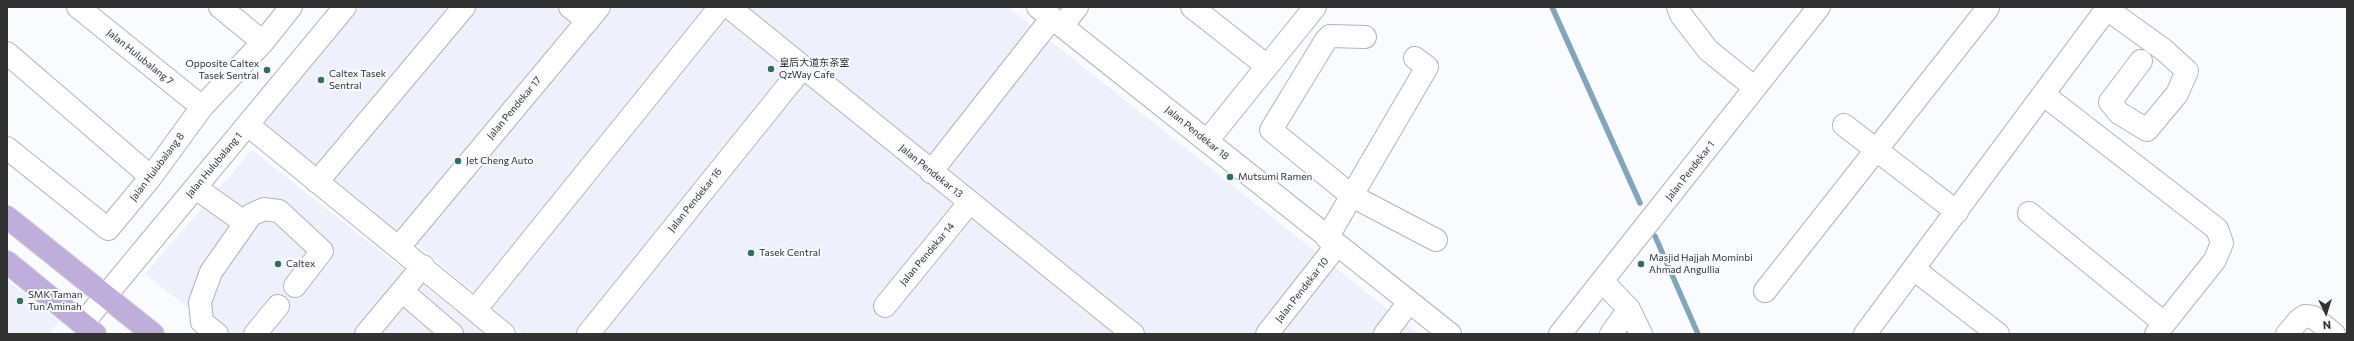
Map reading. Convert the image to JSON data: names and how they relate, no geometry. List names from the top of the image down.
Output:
{
  "streets": {
    "street": [
      "Jalan Hulubalang 7",
      "Jalan Pendekar 17",
      "Jalan Pendekar 18",
      "Jalan Hulubalang 1",
      "Jalan Hulubalang 8",
      "Jalan Pendekar 13",
      "Jalan Pendekar 1",
      "Jalan Pendekar 16",
      "Jalan Pendekar 14",
      "Jalan Pendekar 10"
    ]
  },
  "crossings": [
    ["Jalan Hulubalang 7", "Jalan Hulubalang 8"],
    ["Jalan Pendekar 18", "Jalan Pendekar 10"],
    ["Jalan Pendekar 13", "Jalan Pendekar 16"],
    ["Jalan Pendekar 13", "Jalan Pendekar 14"]
  ],
  "places": [
    "皇后大道东茶室 QzWay Cafe",
    "Opposite Caltex Tasek Sentral",
    "Caltex Tasek Sentral",
    "Jet Cheng Auto",
    "Mutsumi Ramen",
    "Tasek Central",
    "Caltex",
    "Masjid Hajjah Mominbi Ahmad Angullia",
    "SMK Taman Tun Aminah"
  ],
  "north": "bottom"
}
